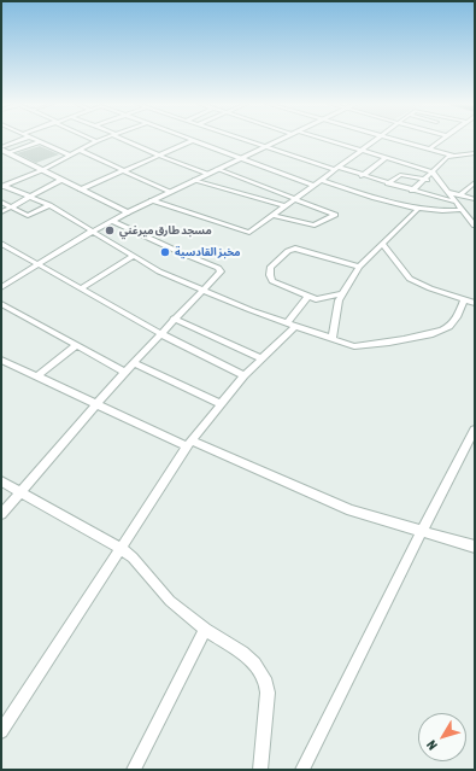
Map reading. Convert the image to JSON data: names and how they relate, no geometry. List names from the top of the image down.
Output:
{
  "places": ["مسجد طارق ميرغني", "مخبز القادسية"],
  "north": "bottom left"
}
